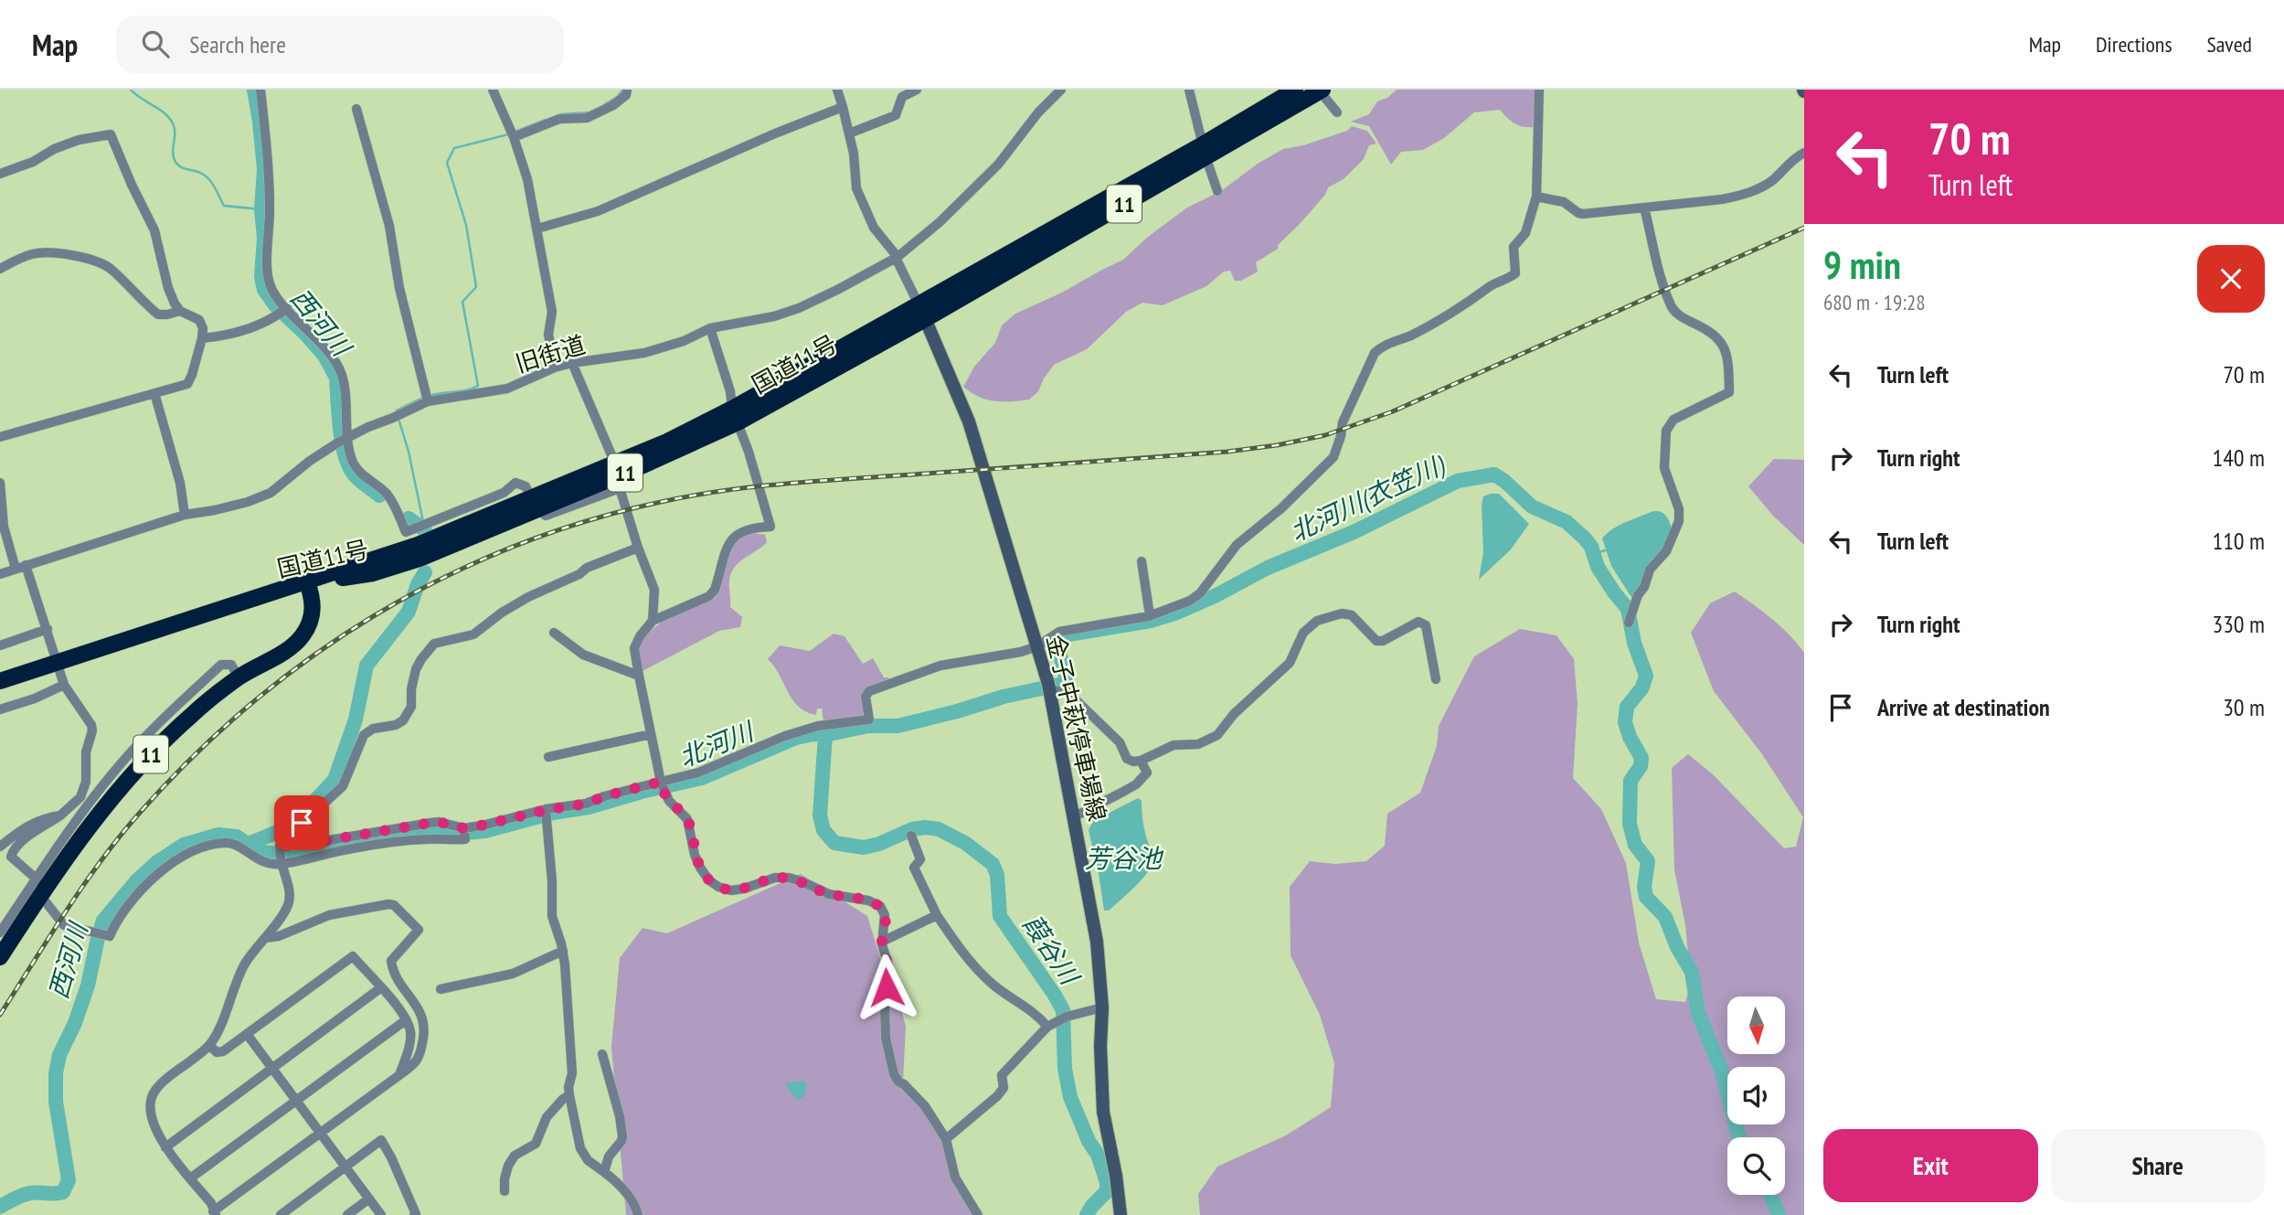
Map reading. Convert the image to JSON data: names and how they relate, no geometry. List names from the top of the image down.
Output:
{
  "streets": {
    "highway": ["11", "国道11号"],
    "main road": ["金子中萩停車場線"],
    "street": ["旧街道"]
  },
  "crossings": [
    ["11", "国道11号"],
    ["国道11号", "金子中萩停車場線"]
  ],
  "water": [
    "西河川",
    "北河川(衣笠川)",
    "北河川",
    "芳谷池",
    "葭谷川"
  ],
  "north": "bottom",
  "page": {
    "header": "Map",
    "search": "Search here",
    "nav": ["Map", "Directions", "Saved"],
    "turn": ["70 m", "Turn left"],
    "heading": ["9 min", "680 m · 19:28"],
    "list": [
      {
        "name": "Turn left",
        "value": "70 m"
      },
      {
        "name": "Turn right",
        "value": "140 m"
      },
      {
        "name": "Turn left",
        "value": "110 m"
      },
      {
        "name": "Turn right",
        "value": "330 m"
      },
      {
        "name": "Arrive at destination",
        "value": "30 m"
      }
    ],
    "buttons": ["Exit", "Share"]
  }
}
